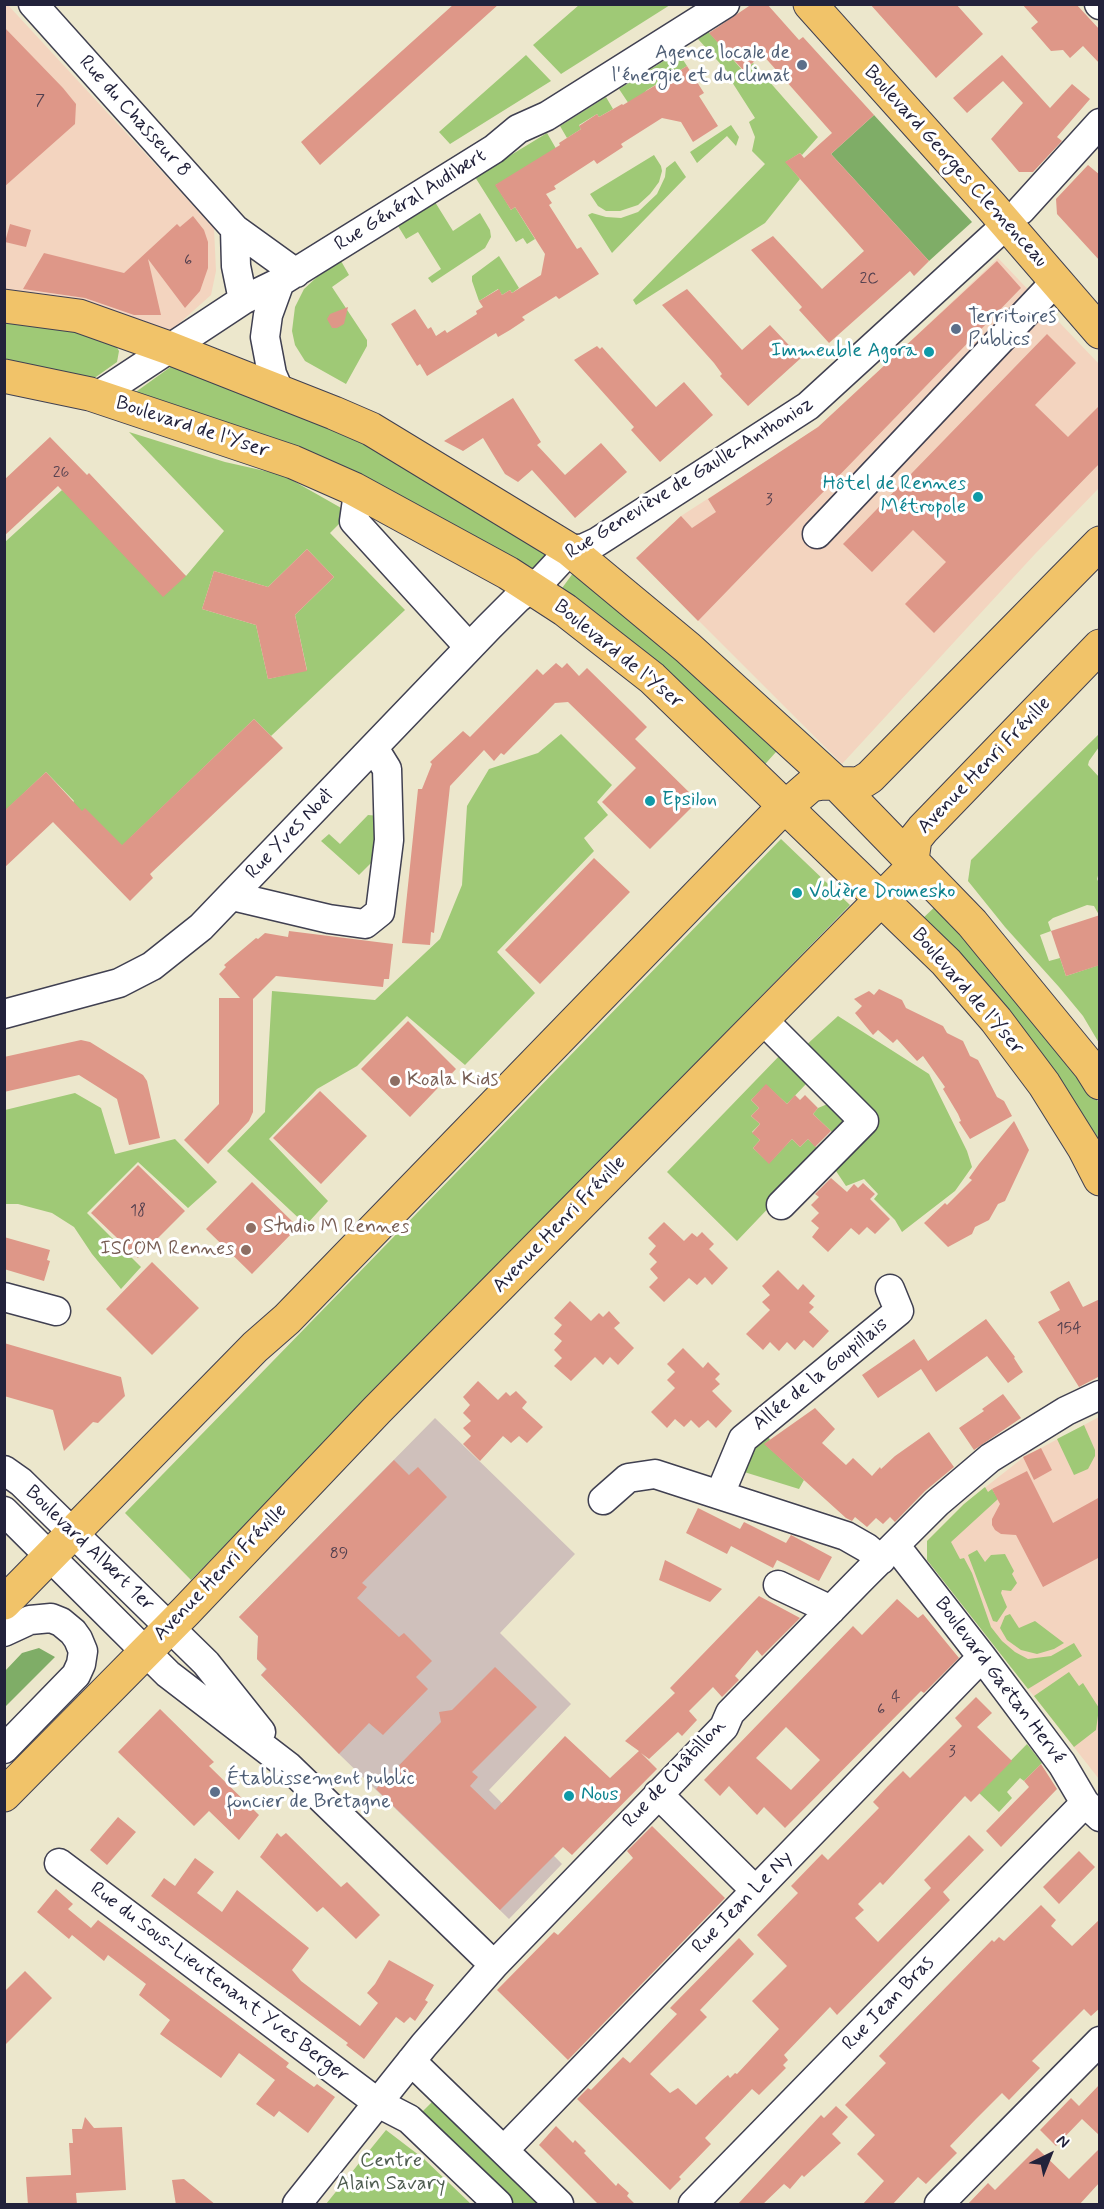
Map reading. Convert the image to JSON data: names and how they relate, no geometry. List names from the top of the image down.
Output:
{
  "streets": {
    "main road": ["Boulevard Georges Clemenceau", "Boulevard de l'Yser", "Avenue Henri Fréville"],
    "street": [
      "Rue du Chasseur 8",
      "Rue Général Audibert",
      "Rue Geneviève de Gaulle-Anthonioz",
      "Rue Yves Noël",
      "Allée de la Goupillais",
      "Boulevard Albert 1er",
      "Boulevard Gaëtan Hervé",
      "Rue de Châtillon",
      "Rue Jean Le Ny",
      "Rue du Sous-Lieutenant Yves Berger",
      "Rue Jean Bras"
    ]
  },
  "crossings": [
    ["Rue du Chasseur 8", "Rue Général Audibert"],
    ["Boulevard Georges Clemenceau", "Rue Geneviève de Gaulle-Anthonioz"],
    ["Rue Général Audibert", "Boulevard de l'Yser"],
    ["Boulevard de l'Yser", "Rue Geneviève de Gaulle-Anthonioz"],
    ["Boulevard de l'Yser", "Avenue Henri Fréville"],
    ["Boulevard de l'Yser", "Rue Yves Noël"],
    ["Rue Geneviève de Gaulle-Anthonioz", "Rue Yves Noël"],
    ["Avenue Henri Fréville", "Boulevard Albert 1er"],
    ["Boulevard Albert 1er", "Rue de Châtillon"],
    ["Boulevard Gaëtan Hervé", "Rue de Châtillon"],
    ["Boulevard Gaëtan Hervé", "Rue Jean Le Ny"],
    ["Boulevard Gaëtan Hervé", "Rue Jean Bras"],
    ["Rue de Châtillon", "Rue du Sous-Lieutenant Yves Berger"]
  ],
  "parks": ["Centre Alain Savary"],
  "places": [
    "Agence locale de l'énergie et du climat",
    "Territoires Publics",
    "Immeuble Agora",
    "Hôtel de Rennes Métropole",
    "Epsilon",
    "Volière Dromesko",
    "Koala Kids",
    "Studio M Rennes",
    "ISCOM Rennes",
    "Établissement public foncier de Bretagne",
    "Nous"
  ],
  "house_numbers": [
    "7",
    "6",
    "2C",
    "26",
    "3",
    "18",
    "154",
    "89",
    "4",
    "6",
    "3"
  ],
  "north": "top right"
}
